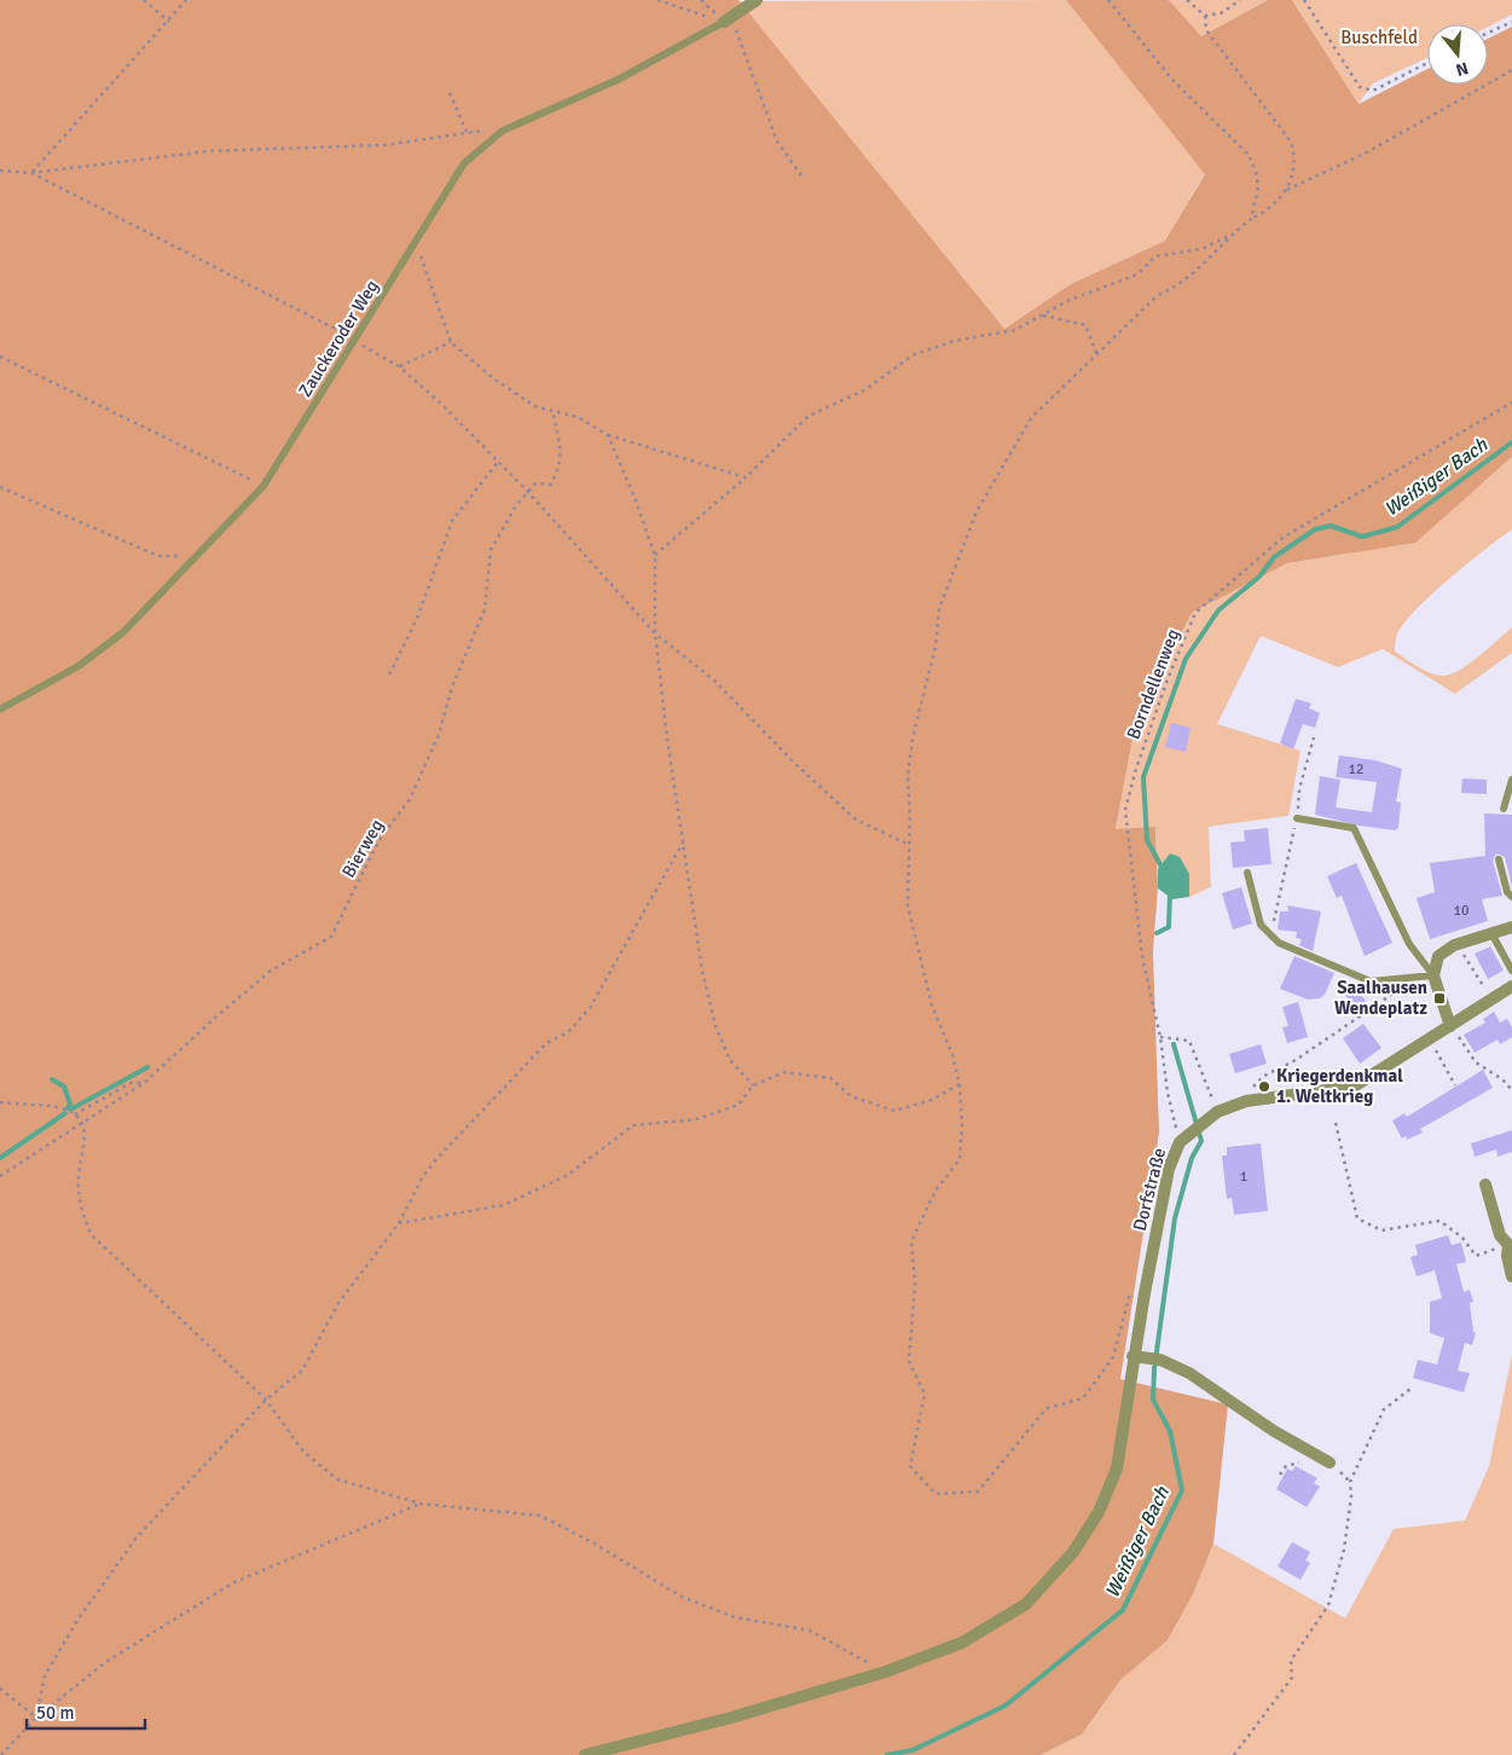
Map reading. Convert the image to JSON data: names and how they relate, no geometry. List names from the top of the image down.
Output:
{
  "streets": {
    "street": ["Dorfstraße"],
    "lane": ["Zauckeroder Weg"],
    "path": ["Borndellenweg", "Bierweg"]
  },
  "crossings": [
    ["Borndellenweg", "Dorfstraße"]
  ],
  "water": ["Weißiger Bach"],
  "parks": ["Buschfeld"],
  "places": {
    "transit": ["Saalhausen Wendeplatz"],
    "other": ["Kriegerdenkmal 1. Weltkrieg"]
  },
  "house_numbers": ["12", "10", "1"],
  "scale_bar": "50 m",
  "north": "bottom"
}
